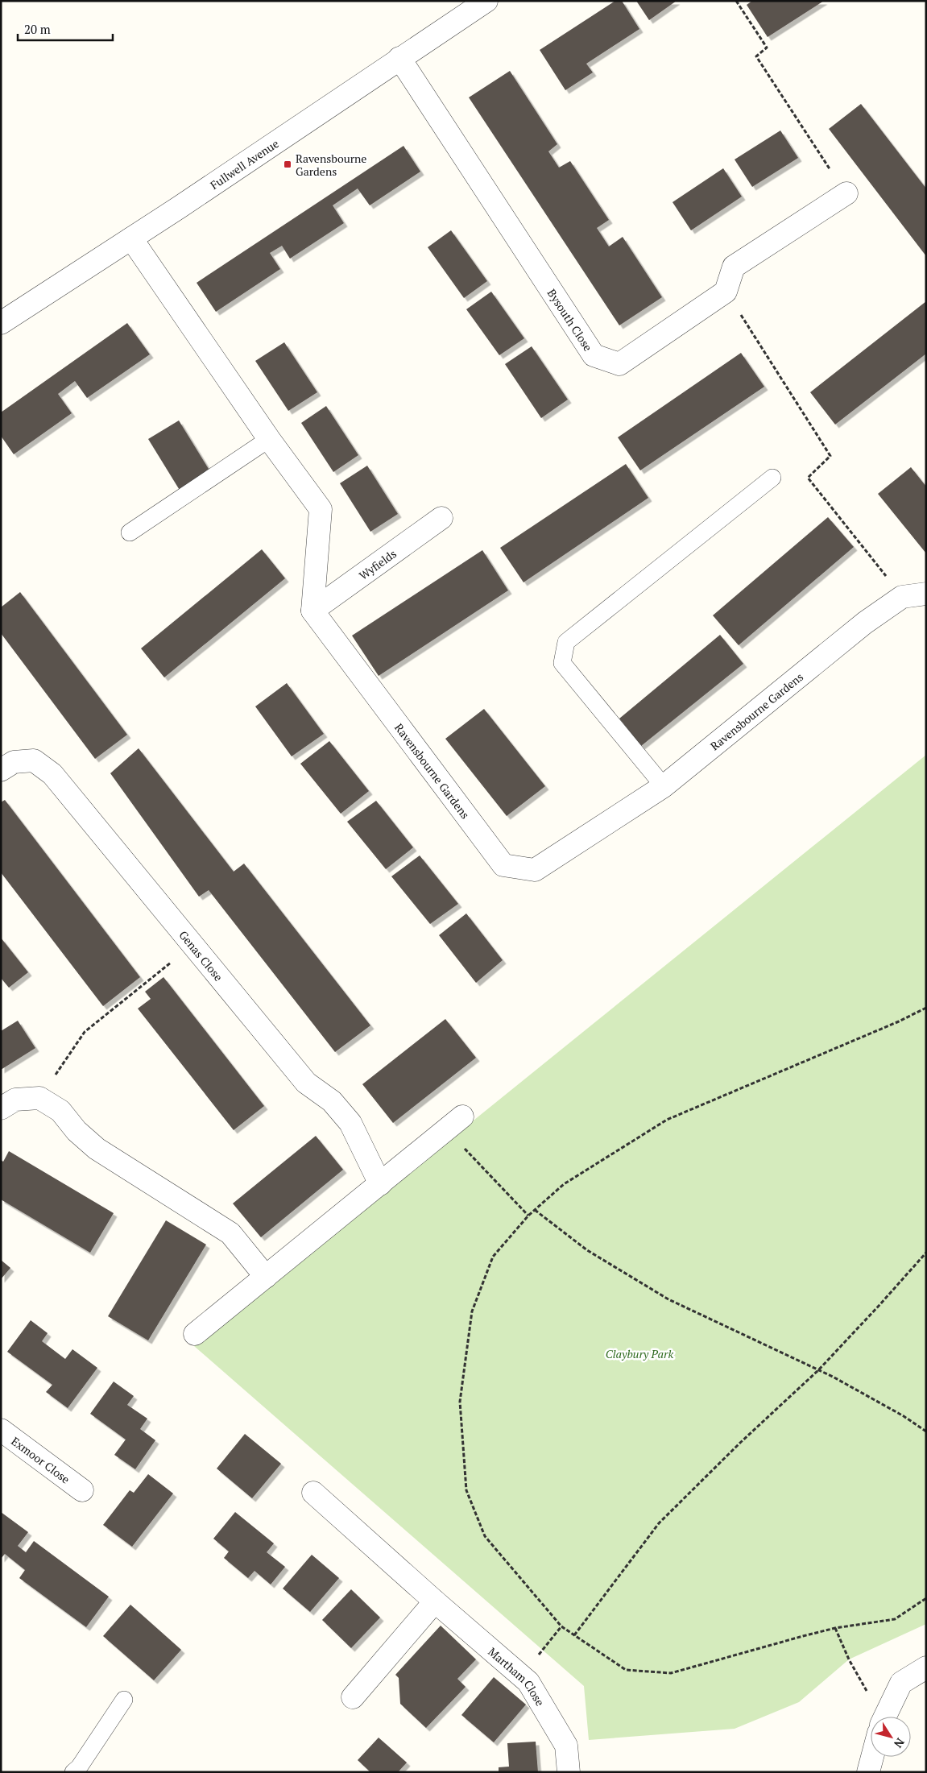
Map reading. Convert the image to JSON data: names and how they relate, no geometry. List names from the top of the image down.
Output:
{
  "streets": {
    "street": [
      "Fullwell Avenue",
      "Bysouth Close",
      "Wyfields",
      "Ravensbourne Gardens",
      "Genas Close",
      "Exmoor Close",
      "Martham Close"
    ]
  },
  "crossings": [
    ["Fullwell Avenue", "Bysouth Close"],
    ["Wyfields", "Ravensbourne Gardens"]
  ],
  "parks": ["Claybury Park"],
  "places": {
    "transit": ["Ravensbourne Gardens"]
  },
  "scale_bar": "20 m",
  "north": "bottom right"
}
